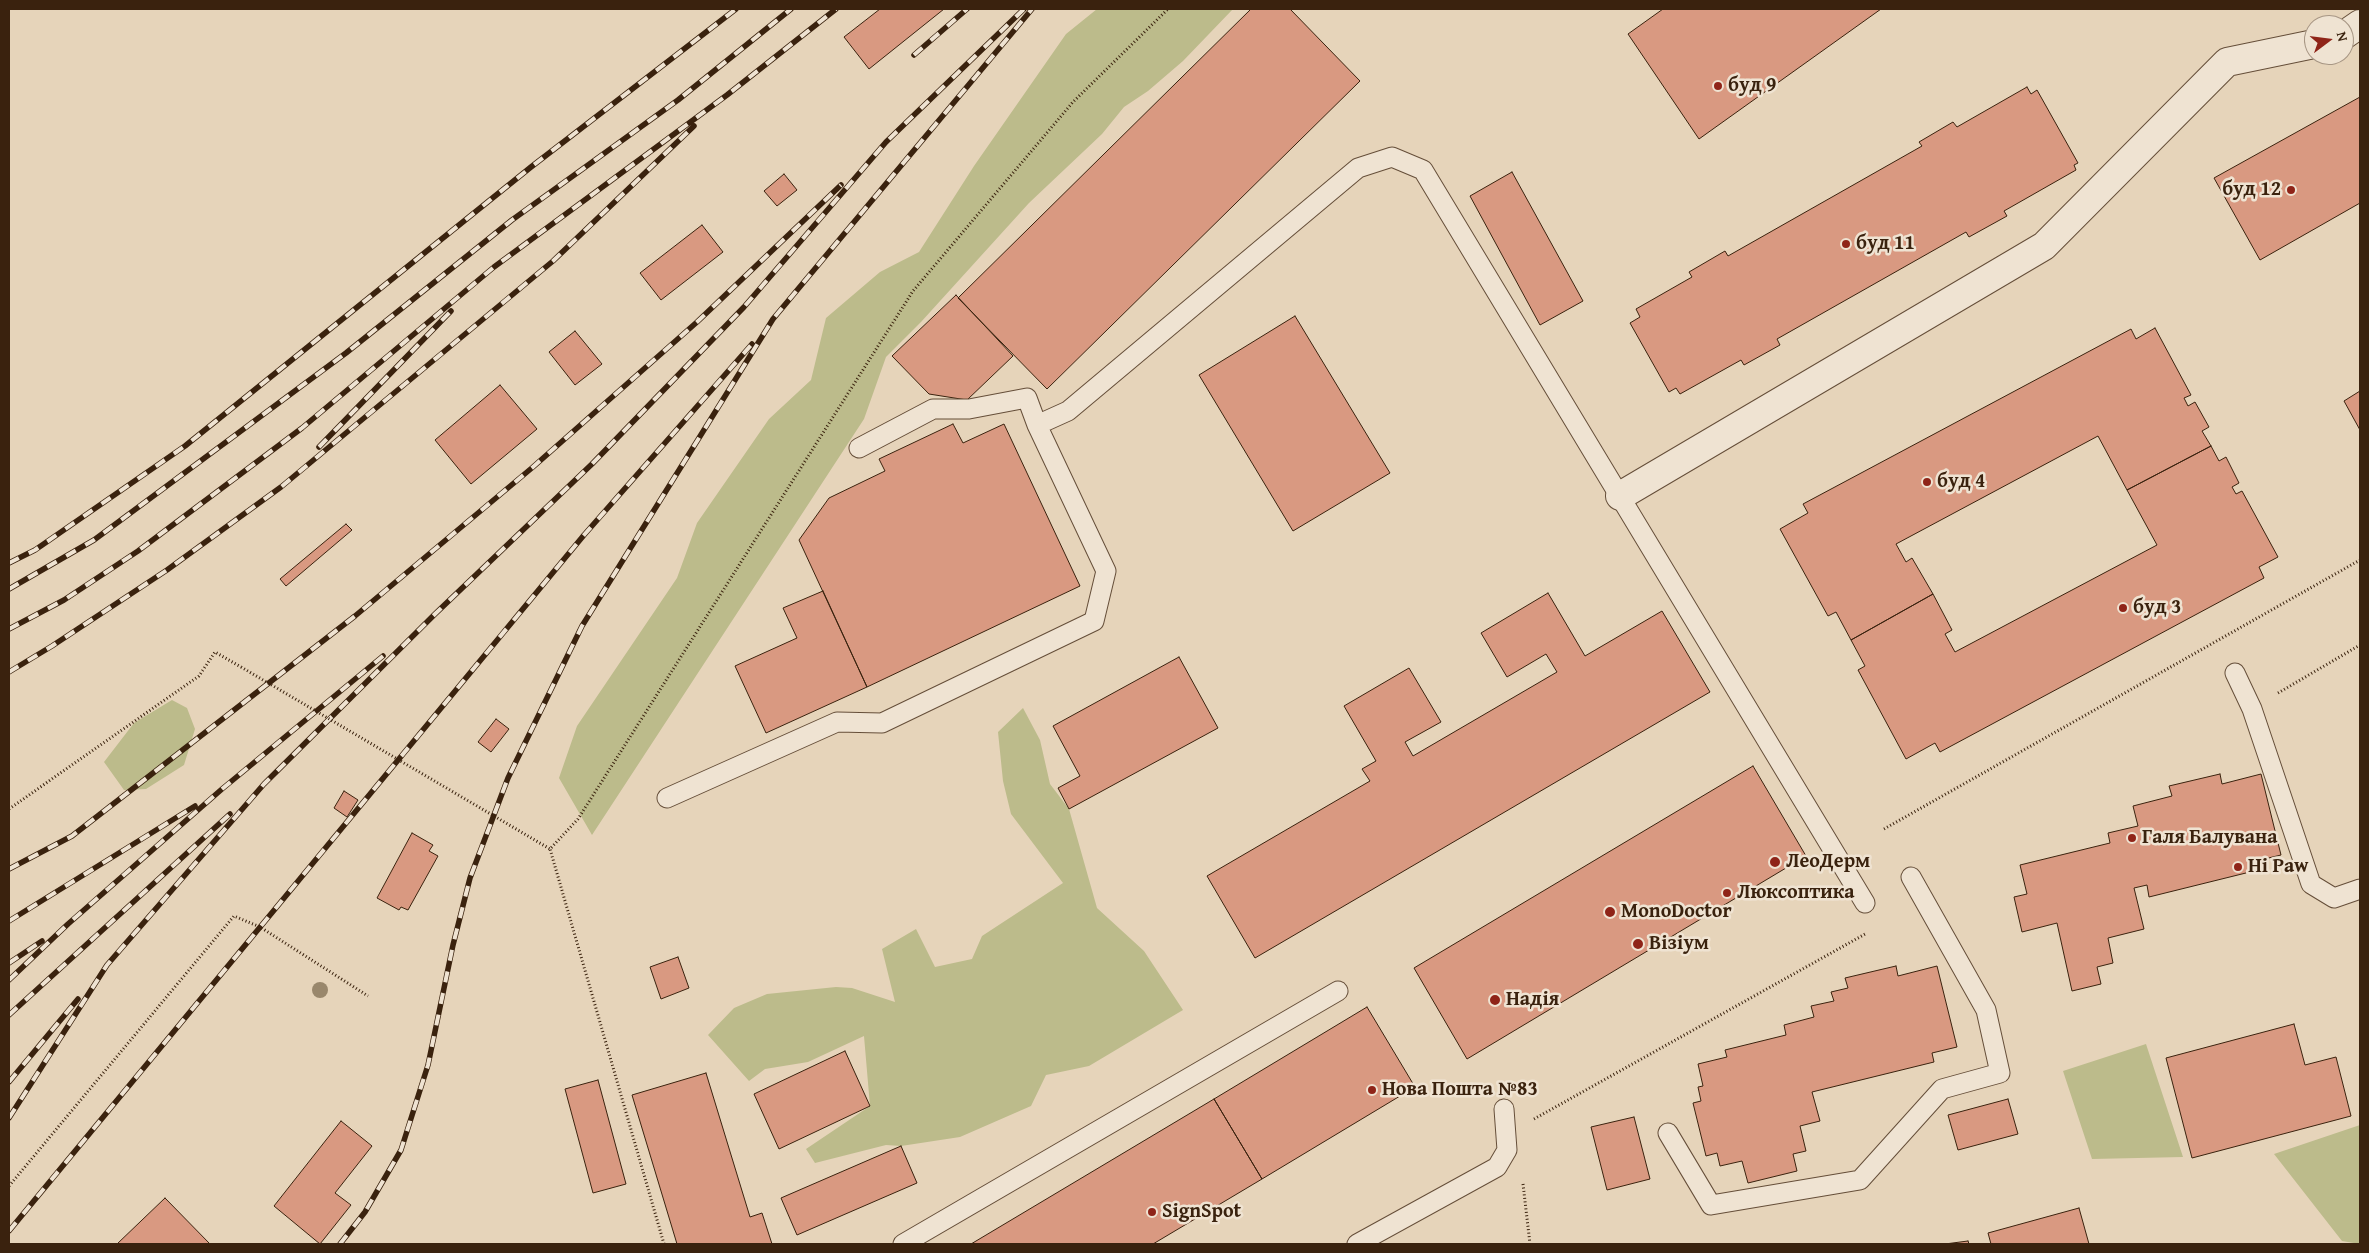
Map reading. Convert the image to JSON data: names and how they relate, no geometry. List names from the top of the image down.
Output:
{
  "places": [
    "буд 9",
    "буд 12",
    "буд 11",
    "буд 4",
    "буд 3",
    "Галя Балувана",
    "ЛеоДерм",
    "Hi Paw",
    "Люксоптика",
    "MonoDoctor",
    "Візіум",
    "Надія",
    "Нова Пошта №83",
    "SignSpot"
  ],
  "north": "right"
}
